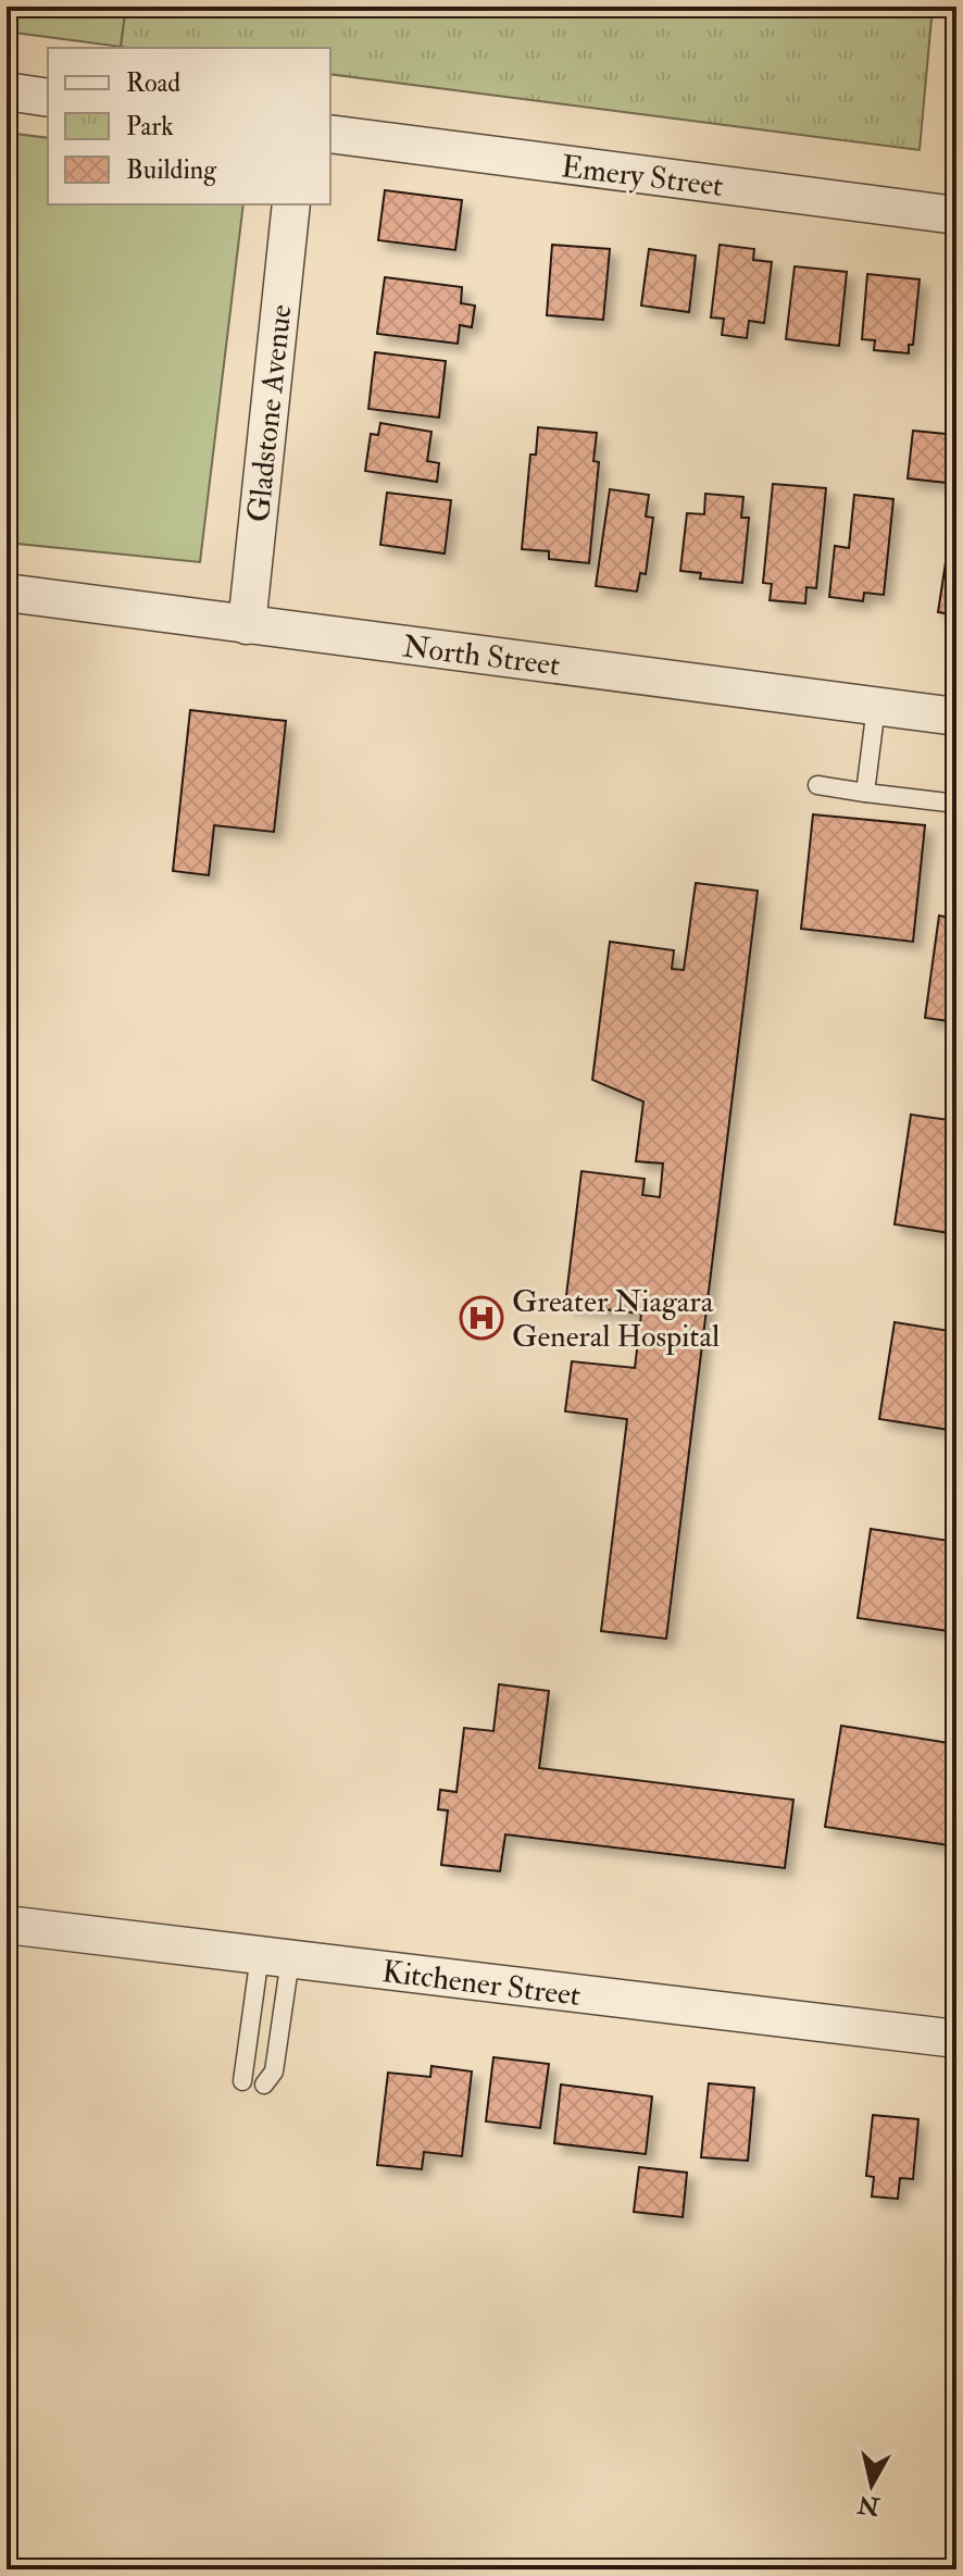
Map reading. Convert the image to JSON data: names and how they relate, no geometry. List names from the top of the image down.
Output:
{
  "streets": {
    "street": [
      "Emery Street",
      "Gladstone Avenue",
      "North Street",
      "Kitchener Street"
    ]
  },
  "crossings": [
    ["Gladstone Avenue", "North Street"]
  ],
  "places": {
    "hospital": ["Greater Niagara General Hospital"]
  },
  "legend": ["Road", "Park", "Building"],
  "north": "bottom"
}
